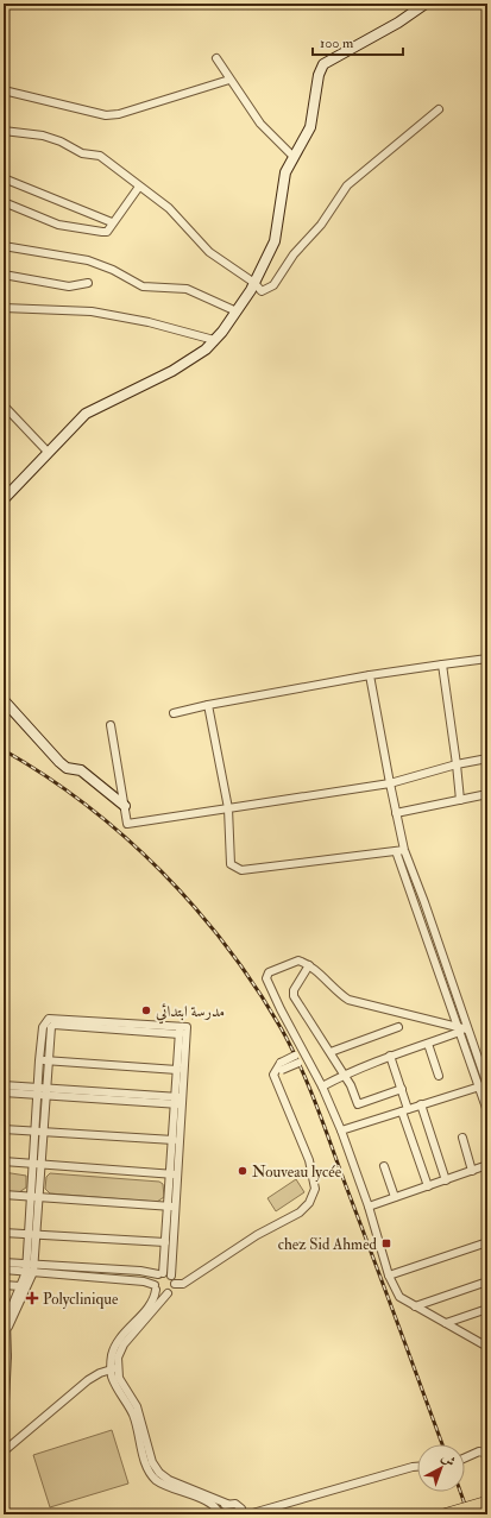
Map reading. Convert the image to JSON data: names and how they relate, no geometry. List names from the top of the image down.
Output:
{
  "places": {
    "other": ["مدرسة ابتدائي", "Nouveau lycée"],
    "transit": ["chez Sid Ahmed"],
    "health": ["Polyclinique"]
  },
  "scale_bar": "100 m",
  "north": "top right"
}
